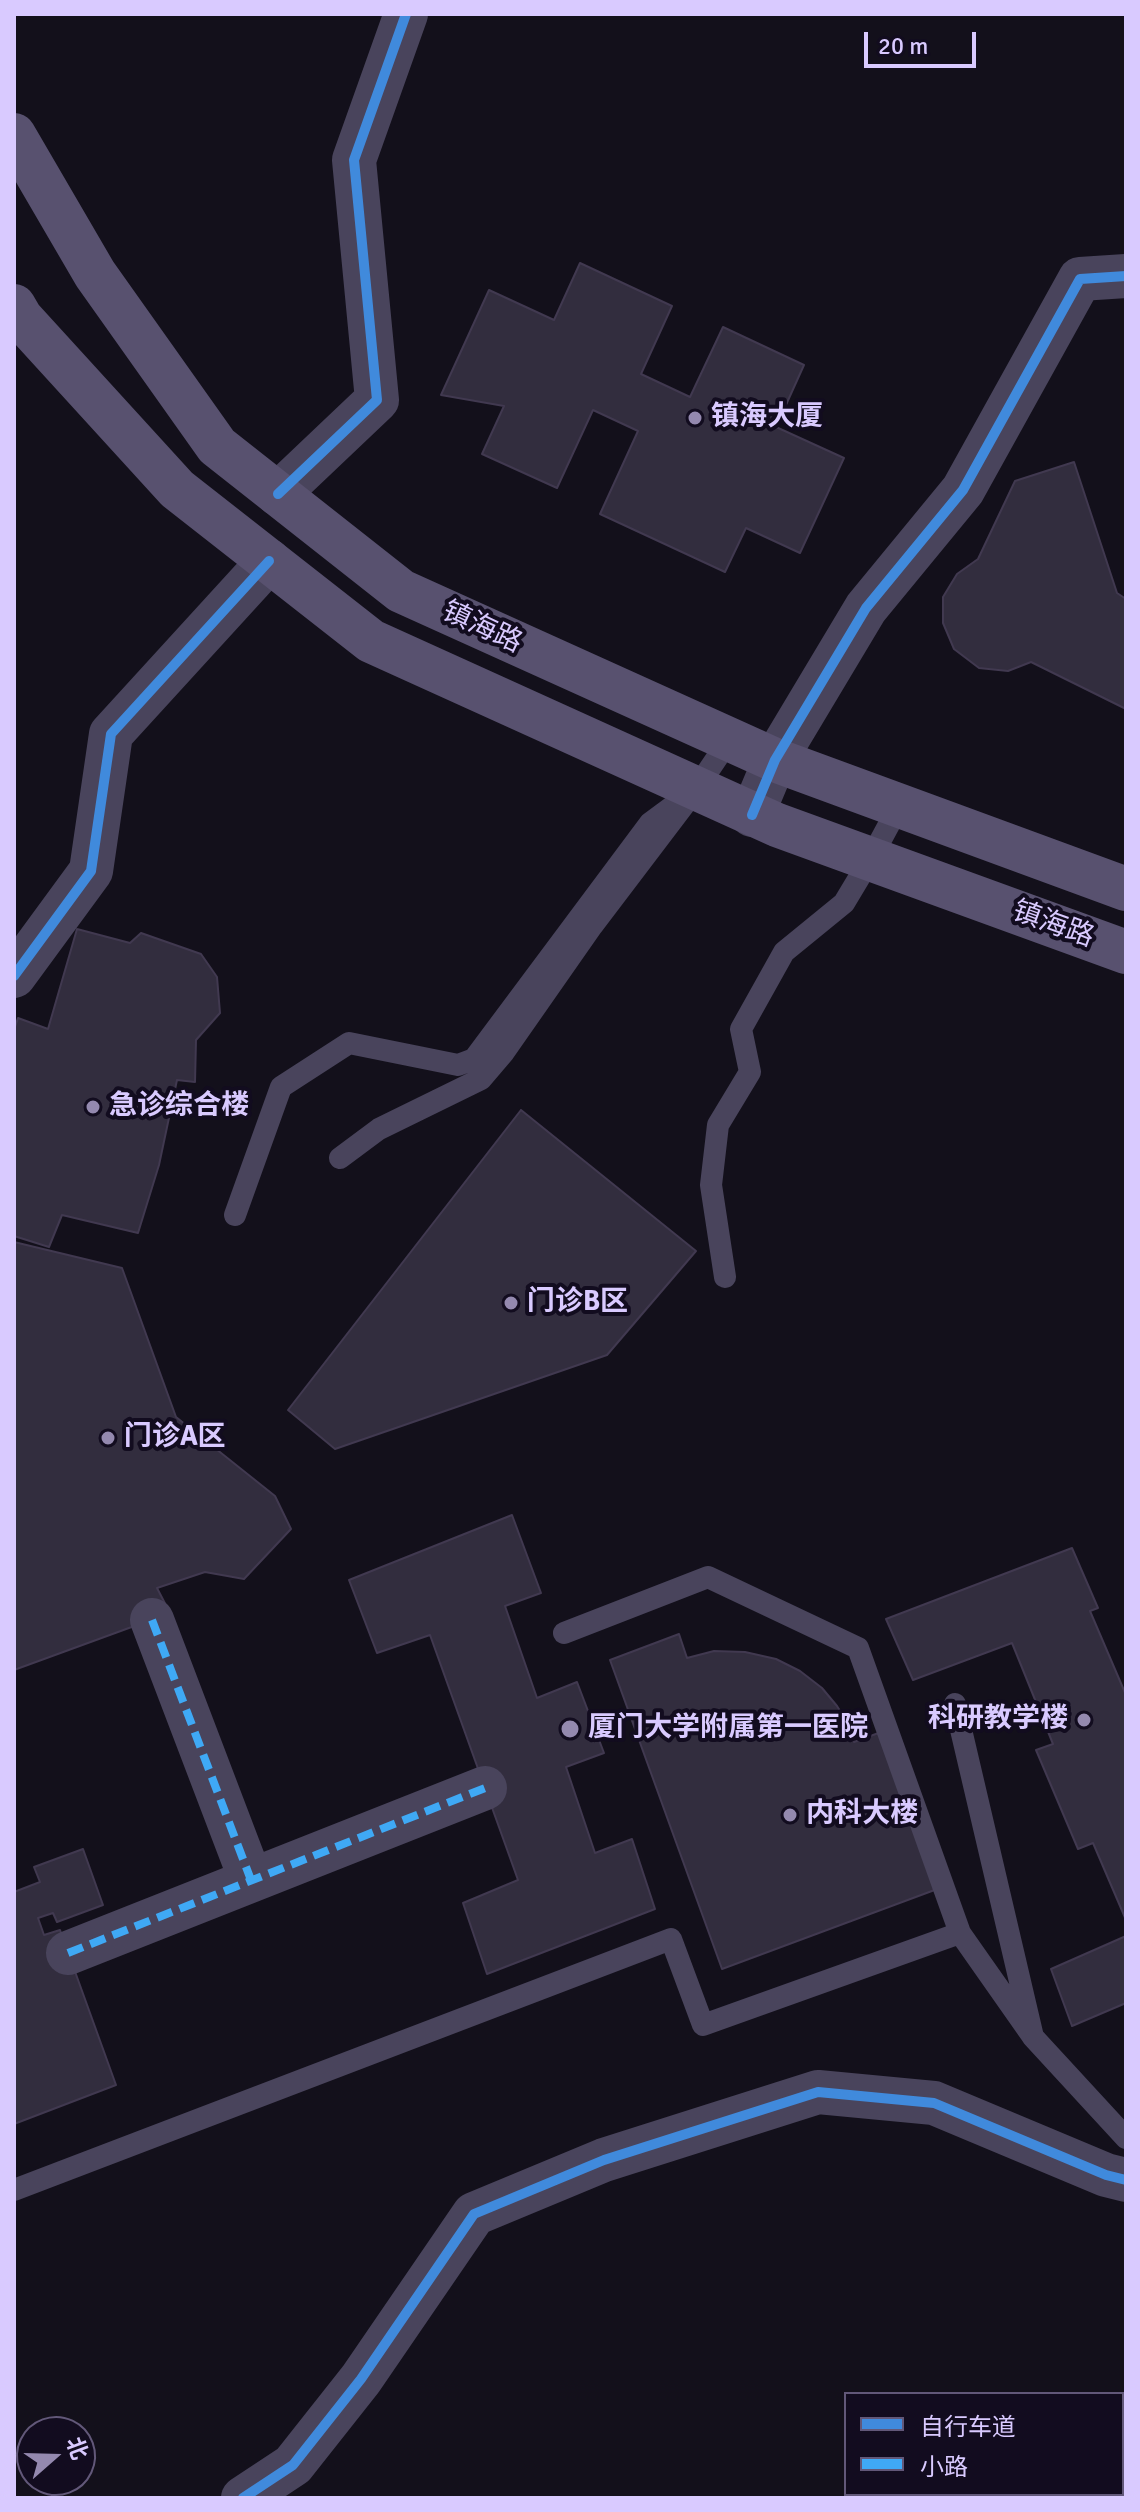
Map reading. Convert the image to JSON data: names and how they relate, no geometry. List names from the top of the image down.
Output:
{
  "streets": {
    "main road": ["镇海路"]
  },
  "places": [
    "镇海大厦",
    "急诊综合楼",
    "门诊B区",
    "门诊A区",
    "科研教学楼",
    "厦门大学附属第一医院",
    "内科大楼"
  ],
  "legend": ["自行车道", "小路"],
  "scale_bar": "20 m",
  "north": "right"
}
